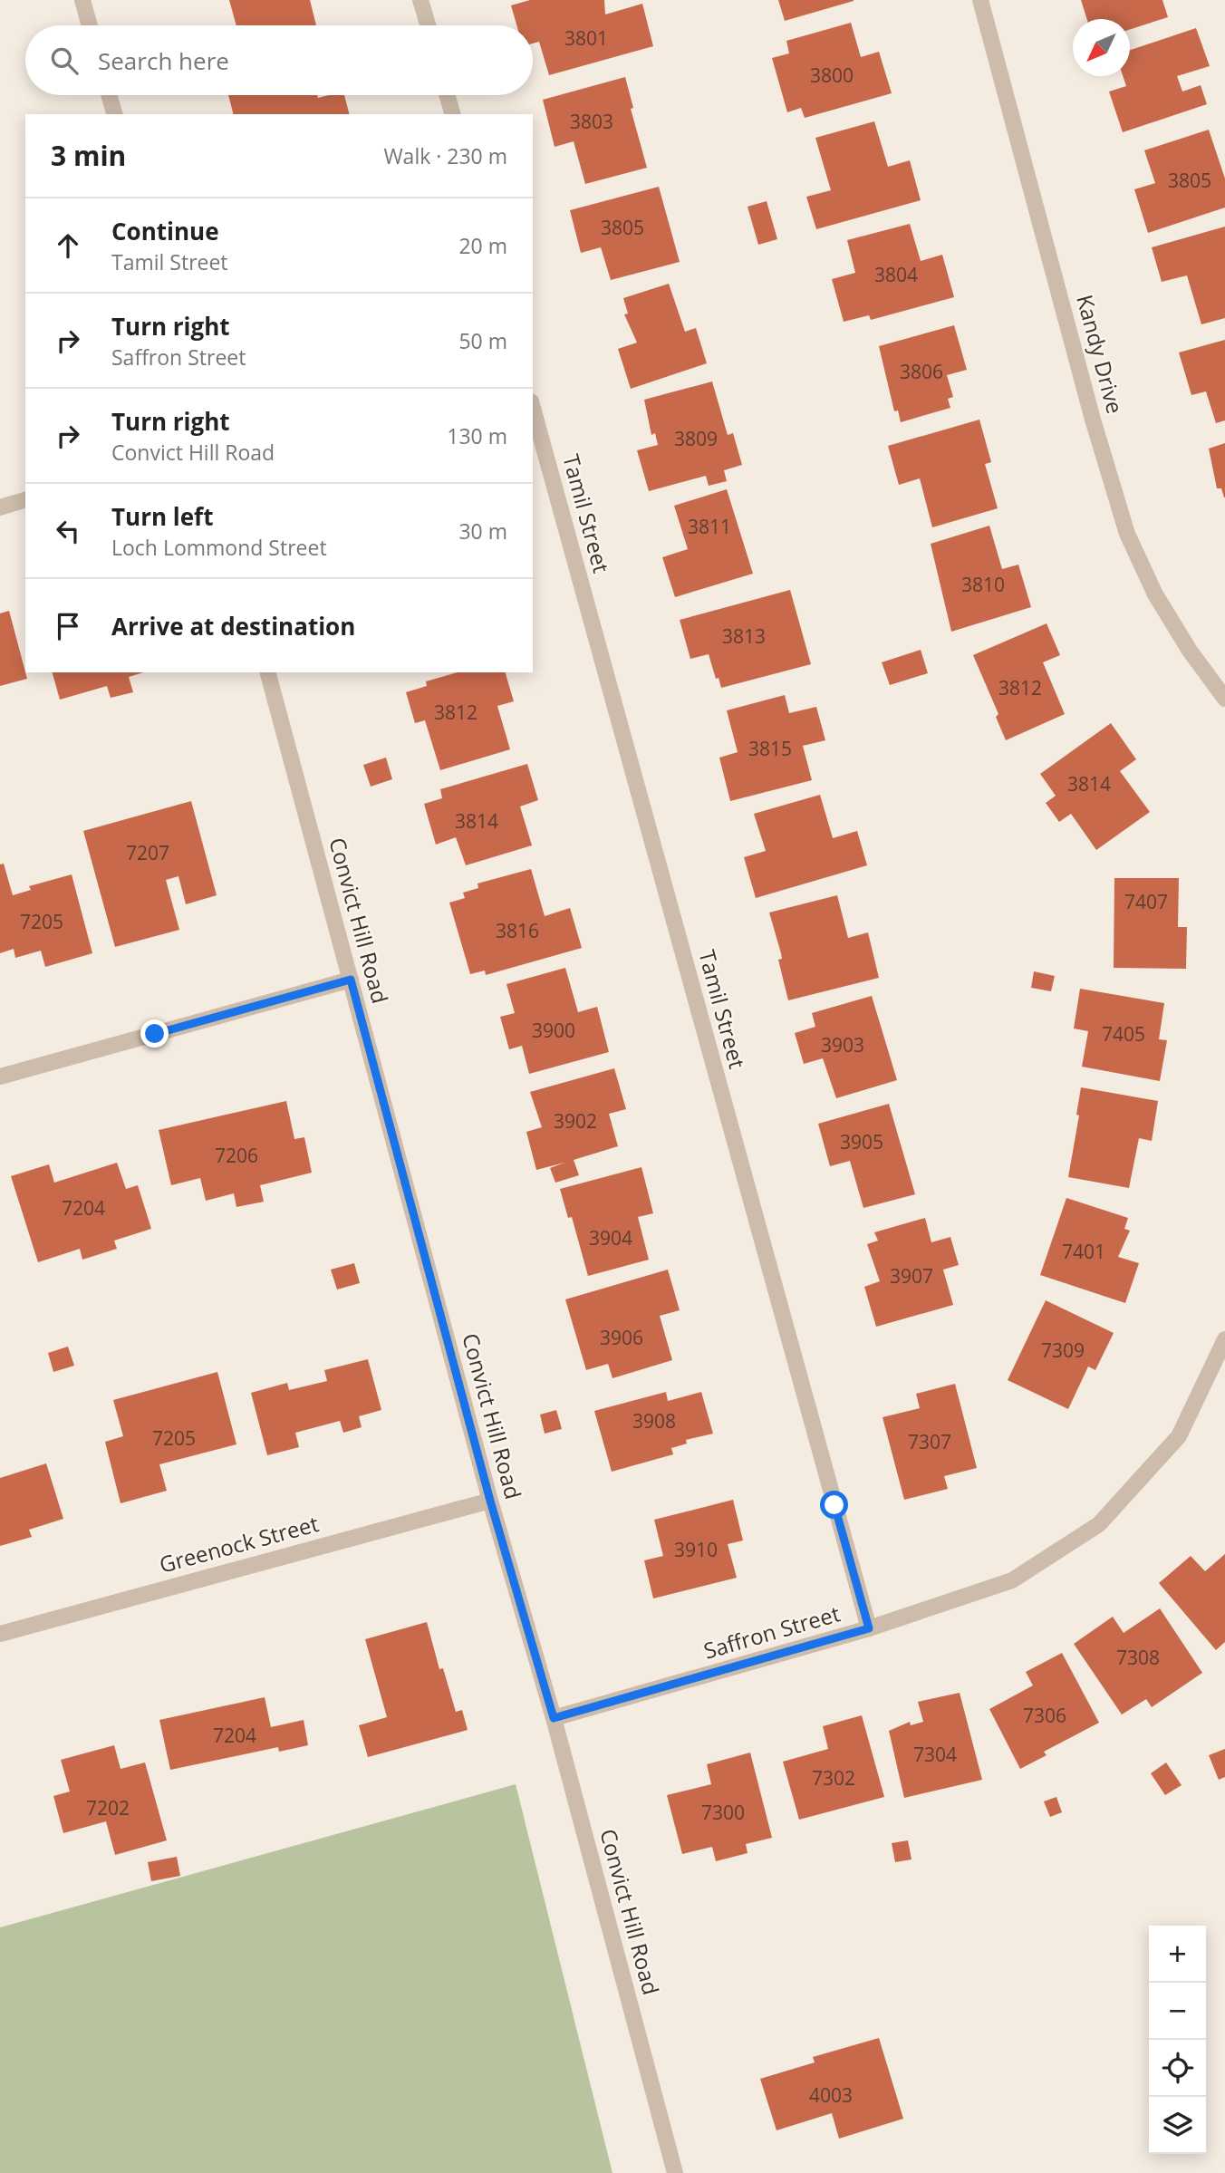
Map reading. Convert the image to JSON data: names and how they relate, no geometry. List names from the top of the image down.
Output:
{
  "streets": {
    "street": [
      "Kandy Drive",
      "Tamil Street",
      "Convict Hill Road",
      "Greenock Street",
      "Saffron Street"
    ]
  },
  "crossings": [
    ["Tamil Street", "Saffron Street"],
    ["Convict Hill Road", "Greenock Street"],
    ["Convict Hill Road", "Saffron Street"]
  ],
  "house_numbers": [
    "3801",
    "3800",
    "3803",
    "3805",
    "3805",
    "3804",
    "3806",
    "3809",
    "3811",
    "3810",
    "3813",
    "3812",
    "3812",
    "3815",
    "3814",
    "3814",
    "7207",
    "7407",
    "7205",
    "3816",
    "3900",
    "7405",
    "3903",
    "3902",
    "3905",
    "7206",
    "7204",
    "3904",
    "7401",
    "3907",
    "3906",
    "7309",
    "3908",
    "7205",
    "7307",
    "3910",
    "7308",
    "7306",
    "7204",
    "7304",
    "7302",
    "7202",
    "7300",
    "4003"
  ],
  "north": "bottom left",
  "page": {
    "search": "Search here",
    "heading": ["3 min", "Walk · 230 m"],
    "list": [
      ["Continue", "Tamil Street", "20 m"],
      ["Turn right", "Saffron Street", "50 m"],
      ["Turn right", "Convict Hill Road", "130 m"],
      ["Turn left", "Loch Lommond Street", "30 m"],
      "Arrive at destination"
    ],
    "map_buttons": ["+", "−"]
  }
}
